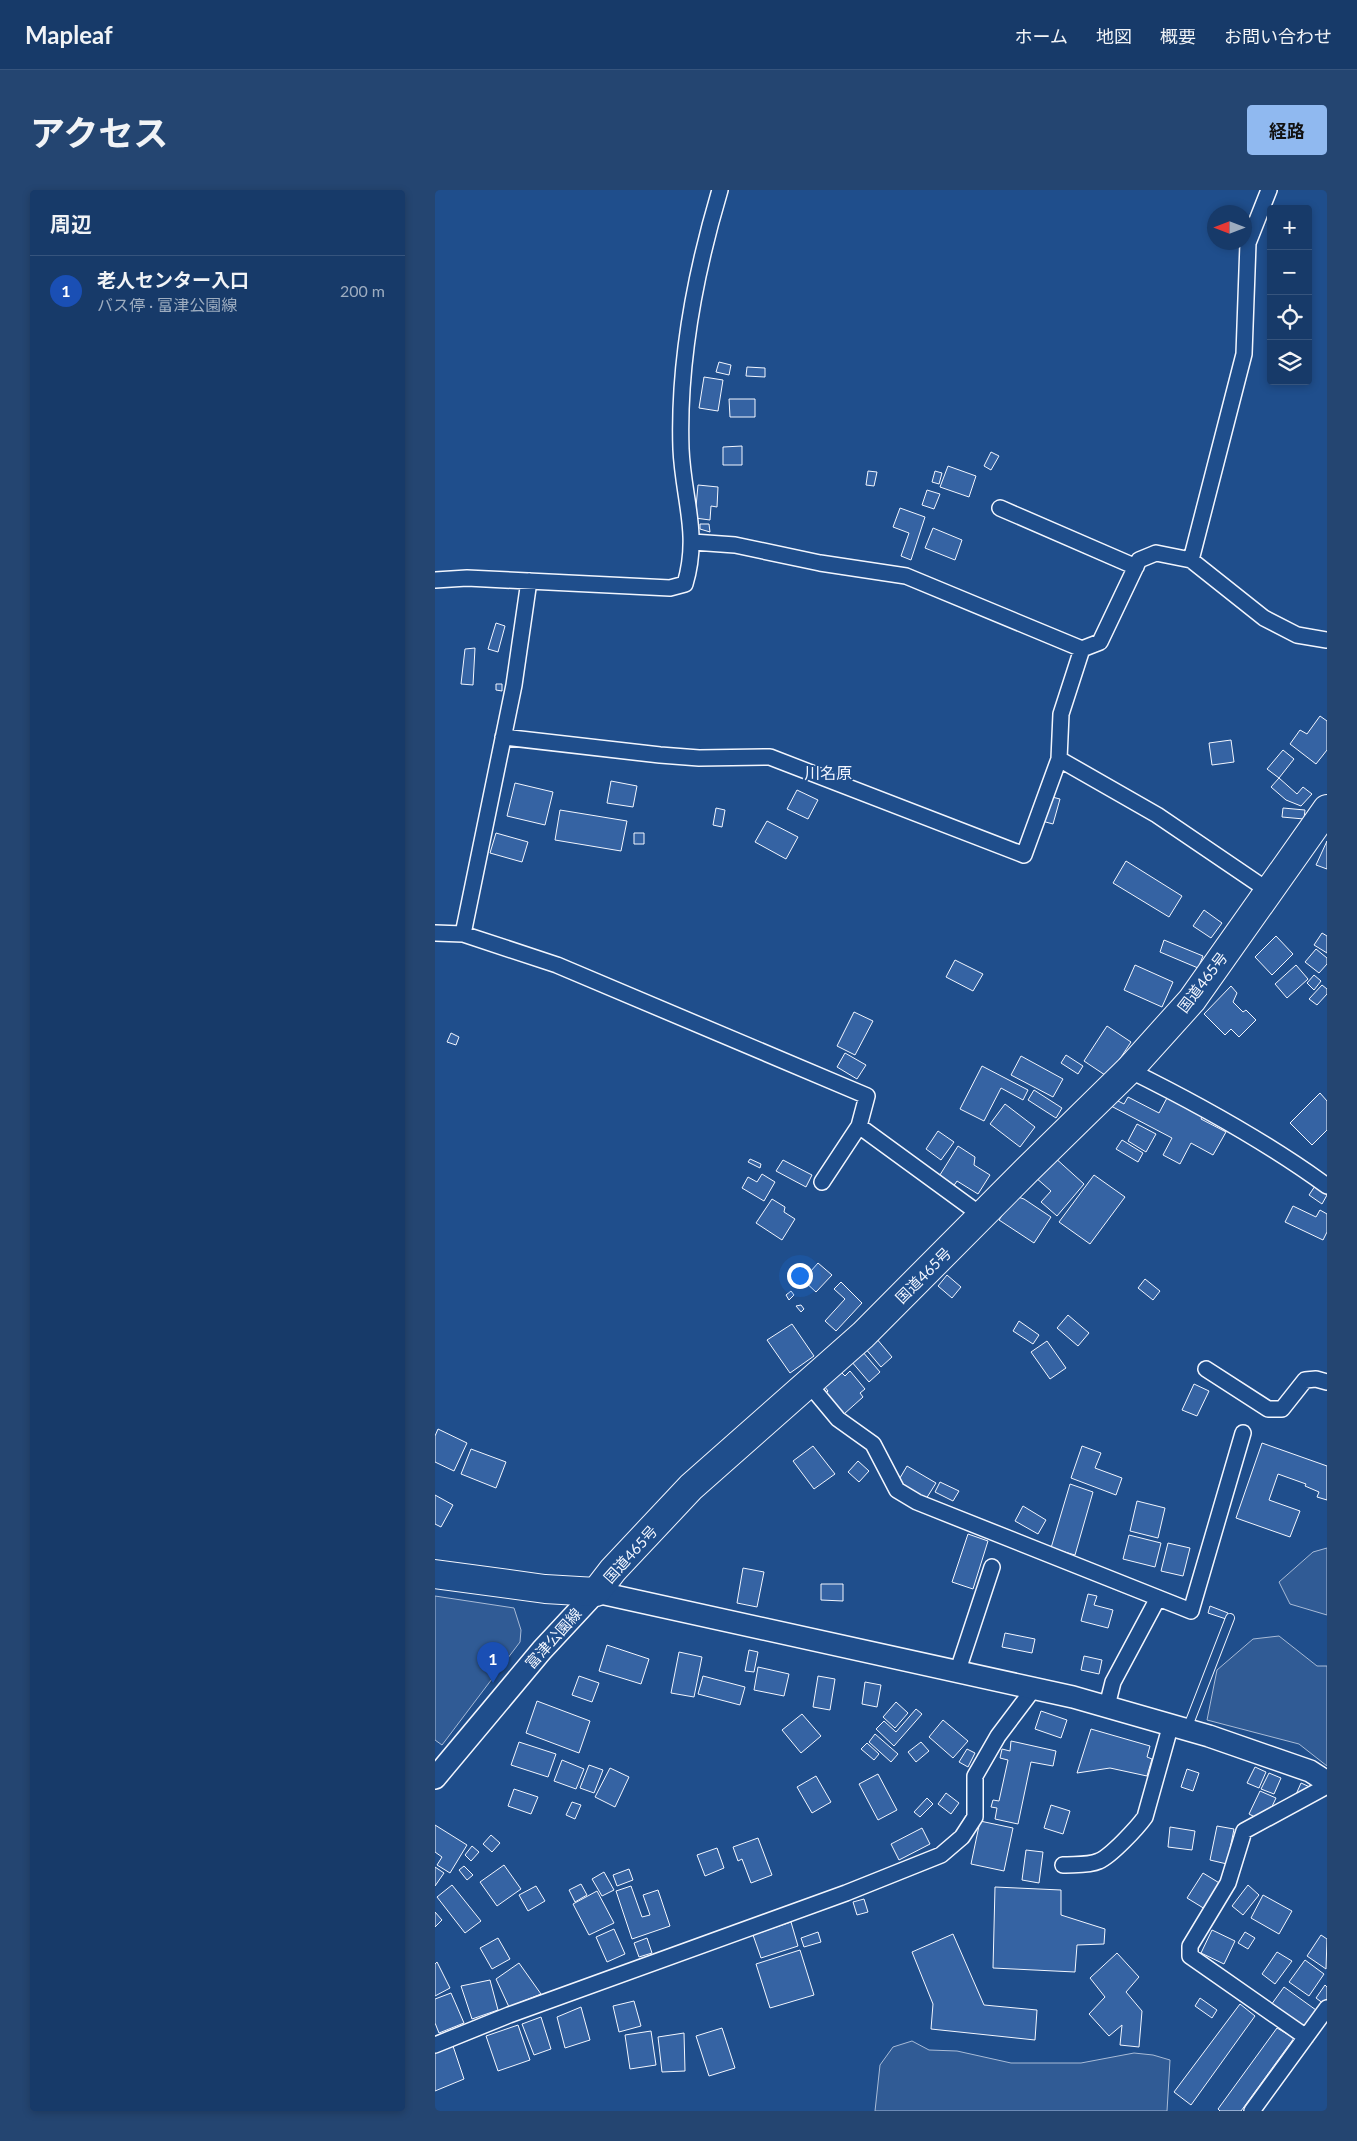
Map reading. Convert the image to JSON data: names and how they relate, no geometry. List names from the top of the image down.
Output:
{
  "streets": {
    "highway": ["国道465号"],
    "street": ["富津公園線"]
  },
  "crossings": [
    ["国道465号", "富津公園線"]
  ],
  "districts": ["川名原"],
  "north": "left",
  "page": {
    "header": "Mapleaf",
    "nav": [
      "ホーム",
      "地図",
      "概要",
      "お問い合わせ"
    ],
    "title": "アクセス",
    "buttons": "経路",
    "heading": "周辺",
    "map_buttons": ["+", "−"],
    "list": [
      {
        "mark": "1",
        "name": "老人センター入口",
        "note": "バス停 · 富津公園線",
        "value": "200 m"
      }
    ],
    "pins": "1"
  }
}
